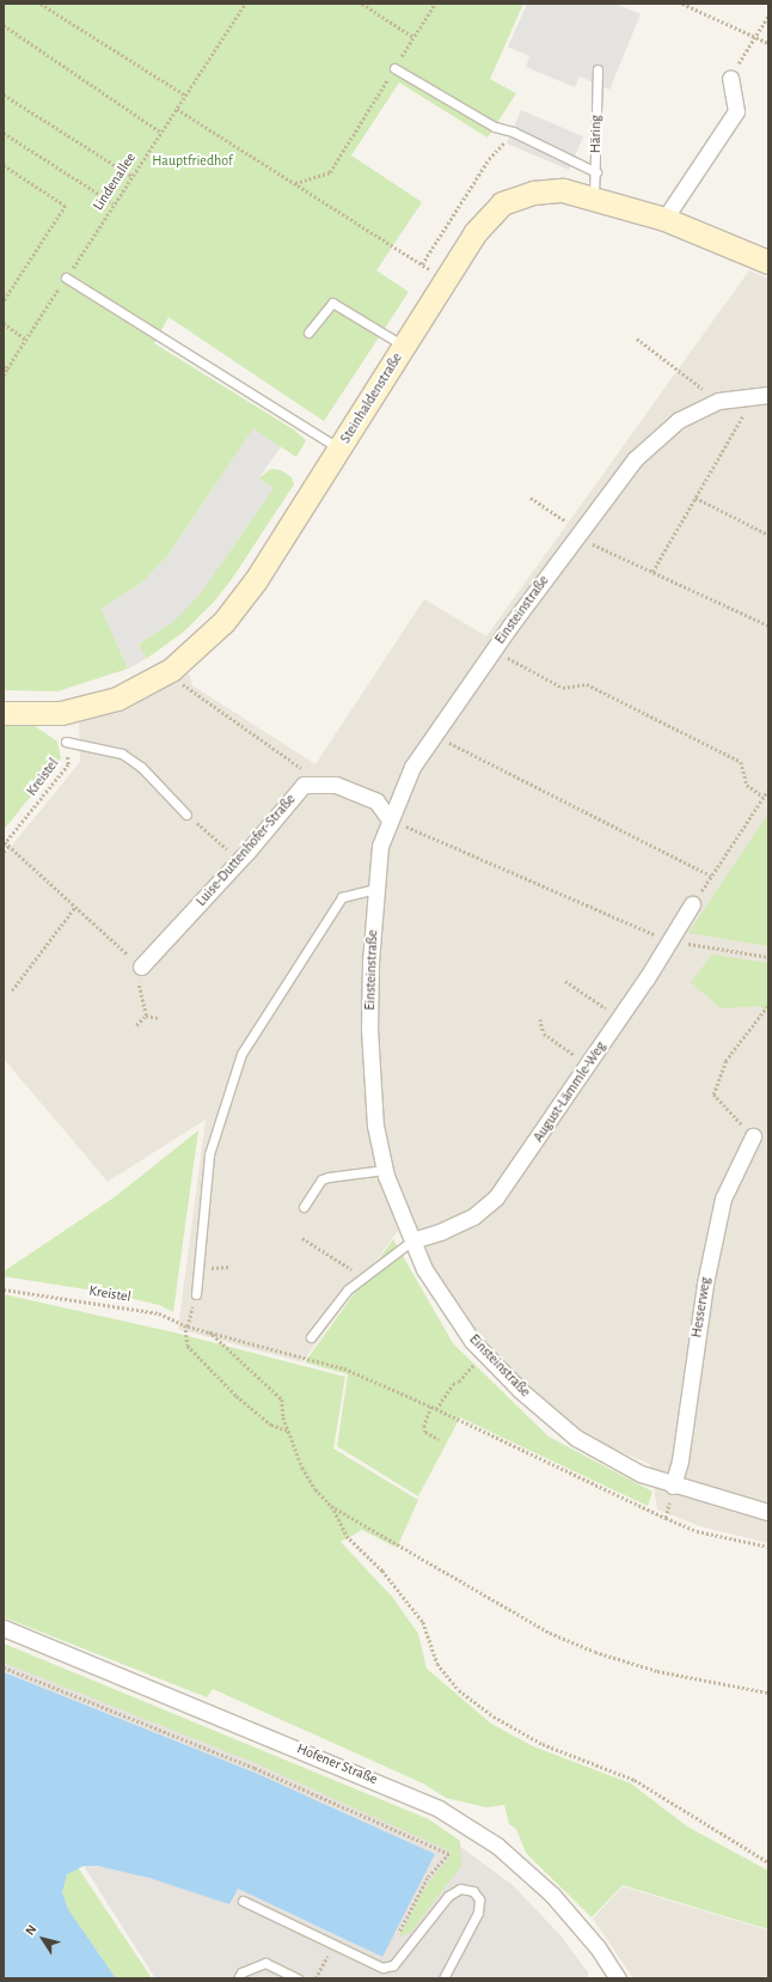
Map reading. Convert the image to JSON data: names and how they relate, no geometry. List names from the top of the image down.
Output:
{
  "streets": {
    "street": [
      "Steinhaldenstraße",
      "Einsteinstraße",
      "Luise-Duttenhofer-Straße",
      "August-Lämmle-Weg",
      "Hesserweg",
      "Hofener Straße"
    ],
    "lane": ["Häring"],
    "path": ["Lindenallee", "Kreistel"]
  },
  "crossings": [
    ["Häring", "Steinhaldenstraße"],
    ["Einsteinstraße", "Luise-Duttenhofer-Straße"],
    ["Einsteinstraße", "August-Lämmle-Weg"],
    ["Einsteinstraße", "Hesserweg"]
  ],
  "parks": ["Hauptfriedhof"],
  "north": "top left"
}
